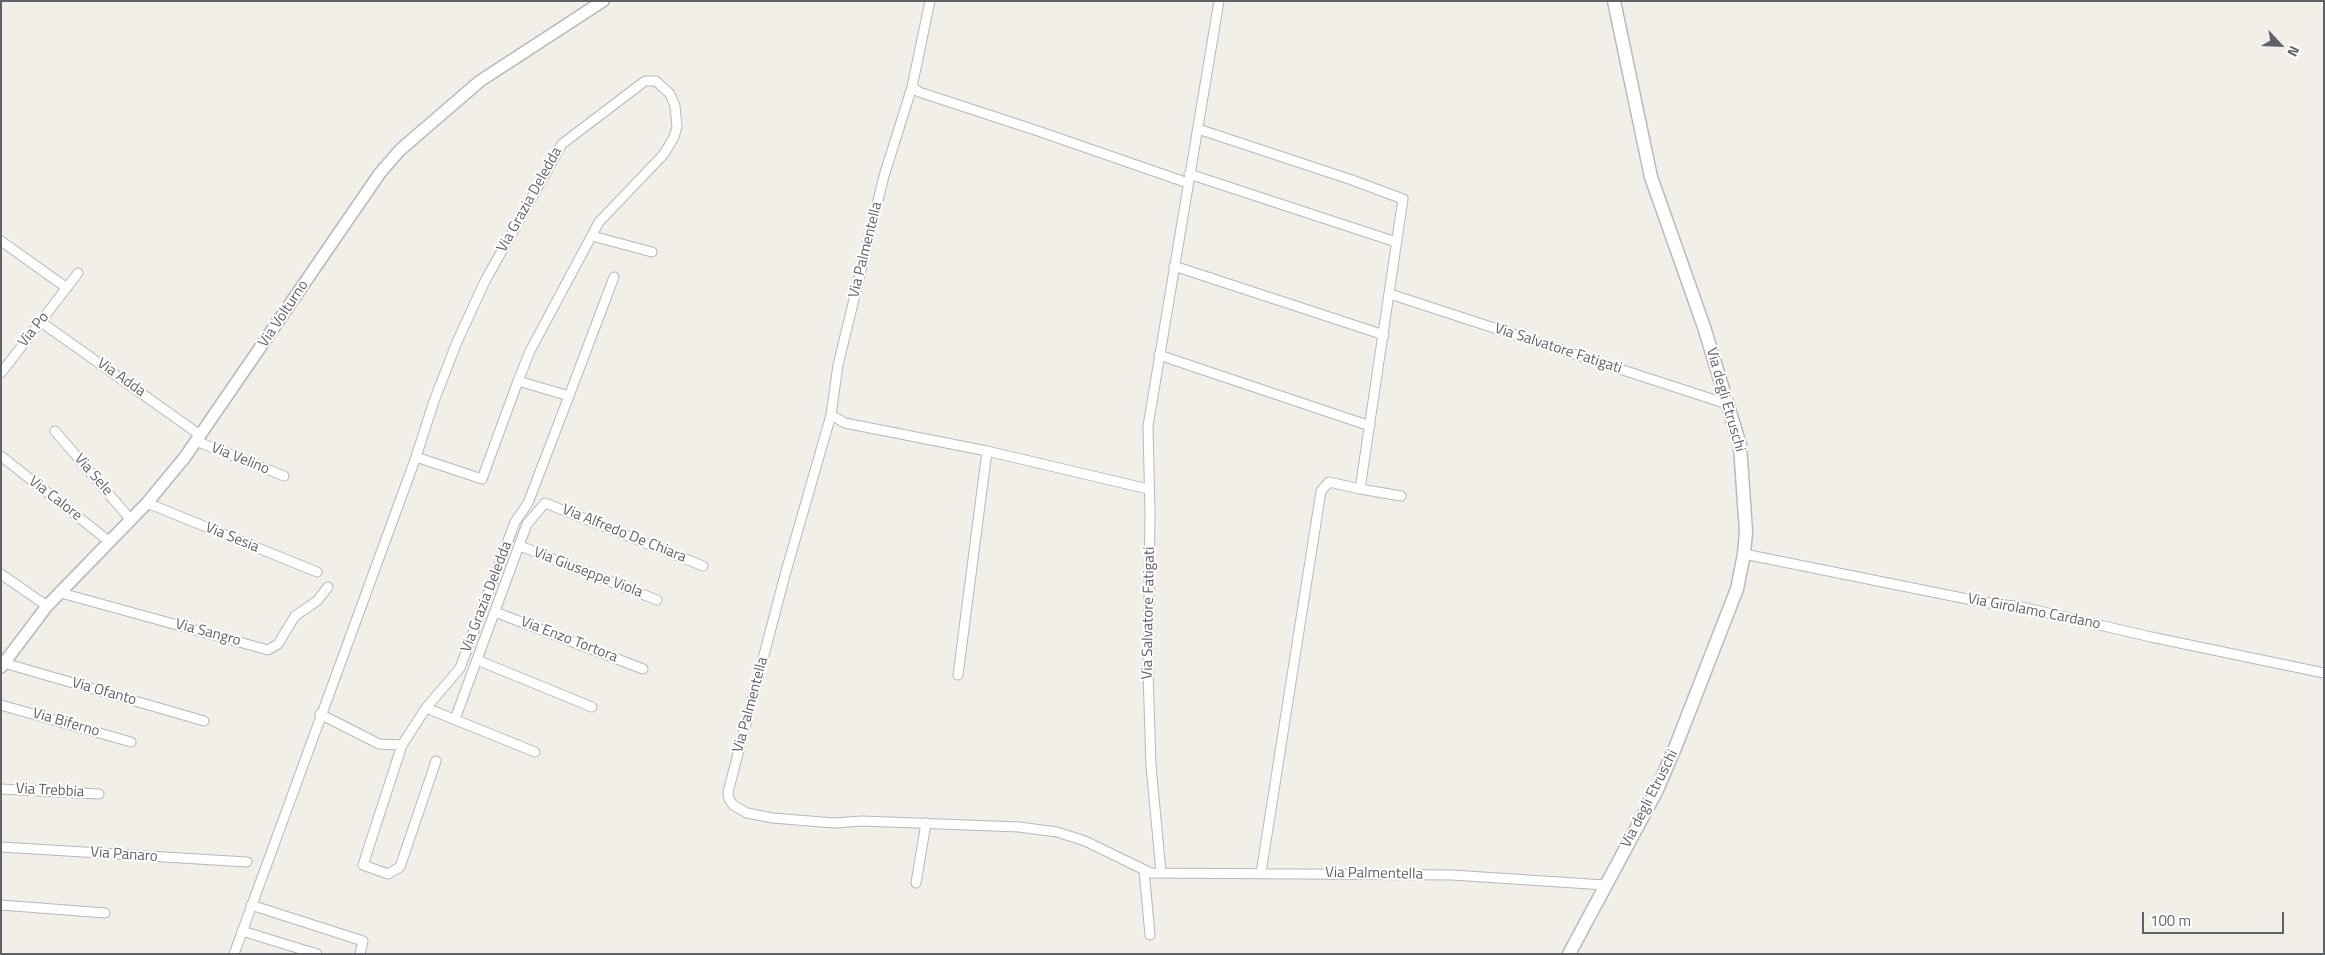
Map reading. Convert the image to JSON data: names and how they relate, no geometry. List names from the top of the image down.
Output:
{
  "streets": {
    "main road": ["Via degli Etruschi"],
    "street": [
      "Via Grazia Deledda",
      "Via Palmentella",
      "Via Volturno",
      "Via Po",
      "Via Salvatore Fatigati",
      "Via Adda",
      "Via Velino",
      "Via Sele",
      "Via Calore",
      "Via Alfredo De Chiara",
      "Via Sesia",
      "Via Giuseppe Viola",
      "Via Girolamo Cardano",
      "Via Sangro",
      "Via Enzo Tortora",
      "Via Ofanto",
      "Via Biferno",
      "Via Trebbia",
      "Via Panaro"
    ]
  },
  "crossings": [
    ["Via Palmentella", "Via Salvatore Fatigati"],
    ["Via Palmentella", "Via degli Etruschi"],
    ["Via Volturno", "Via Adda"],
    ["Via Volturno", "Via Velino"],
    ["Via Volturno", "Via Sele"],
    ["Via Volturno", "Via Calore"],
    ["Via Volturno", "Via Sesia"],
    ["Via Volturno", "Via Sangro"],
    ["Via Volturno", "Via Ofanto"],
    ["Via Po", "Via Adda"],
    ["Via Salvatore Fatigati", "Via degli Etruschi"],
    ["Via Adda", "Via Velino"],
    ["Via degli Etruschi", "Via Girolamo Cardano"],
    ["Via Alfredo De Chiara", "Via Giuseppe Viola"]
  ],
  "scale_bar": "100 m",
  "north": "bottom right"
}
